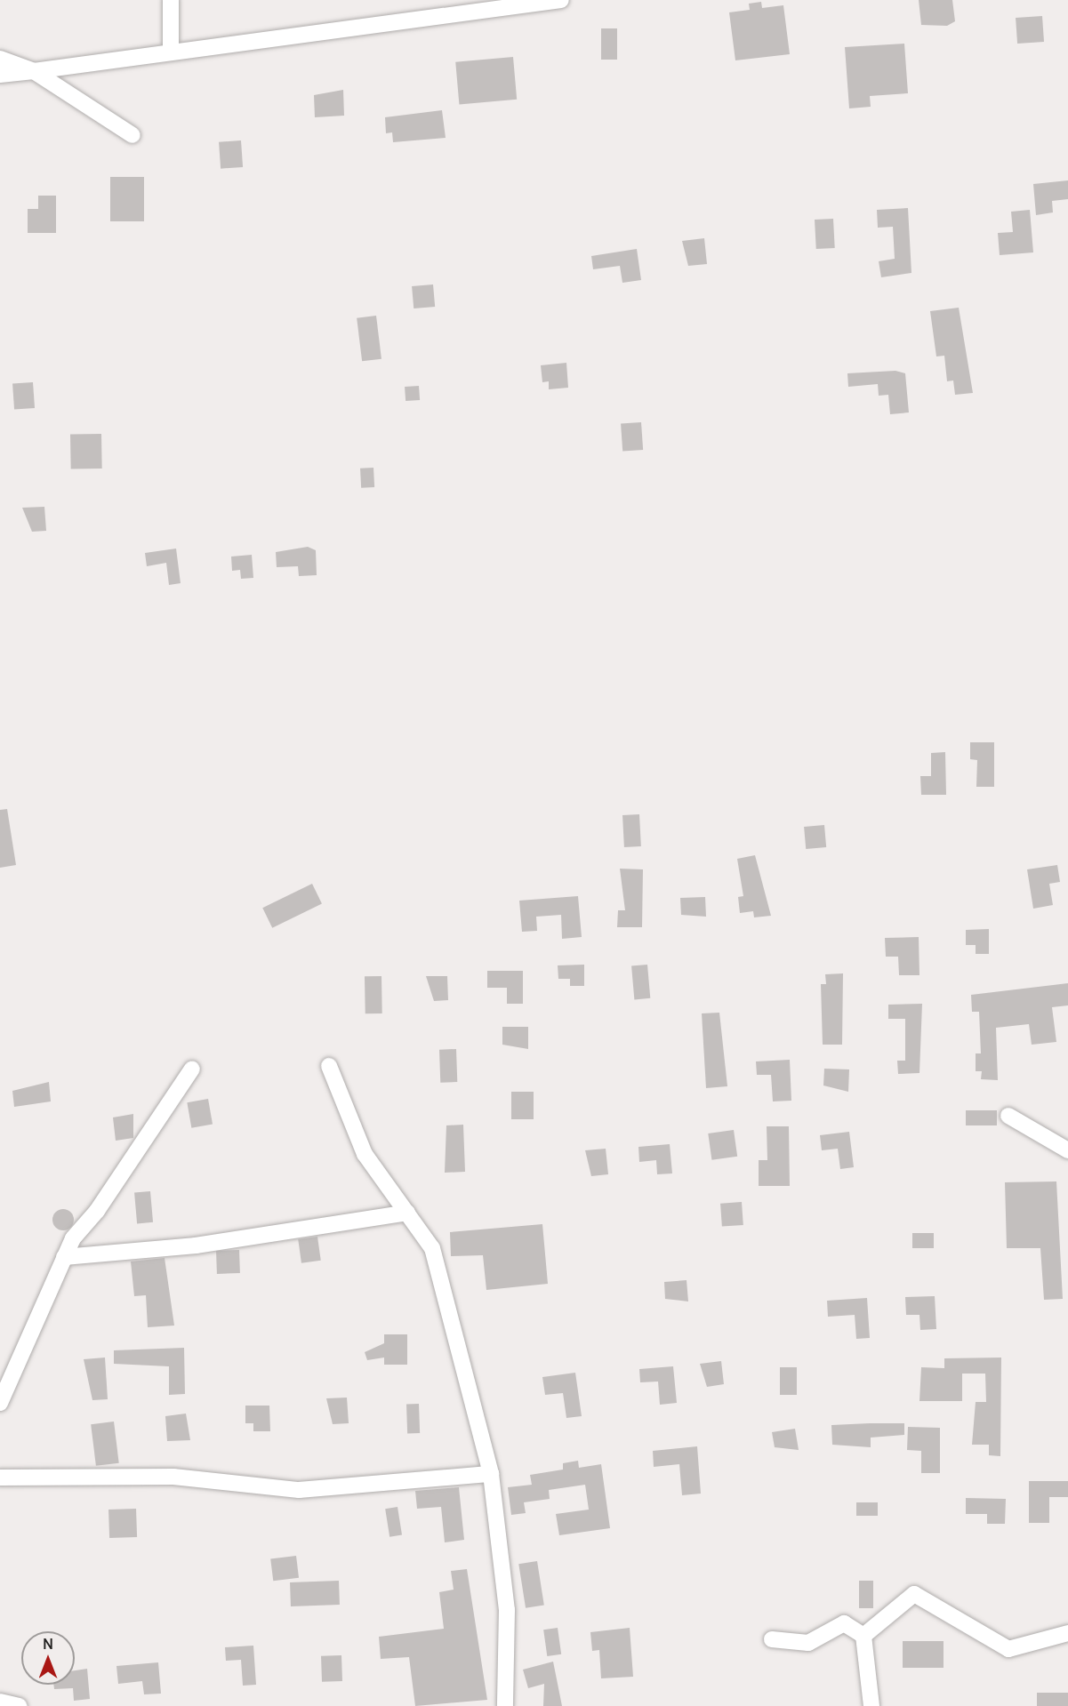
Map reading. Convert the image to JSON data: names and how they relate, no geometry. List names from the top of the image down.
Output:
{
  "north": "top"
}
